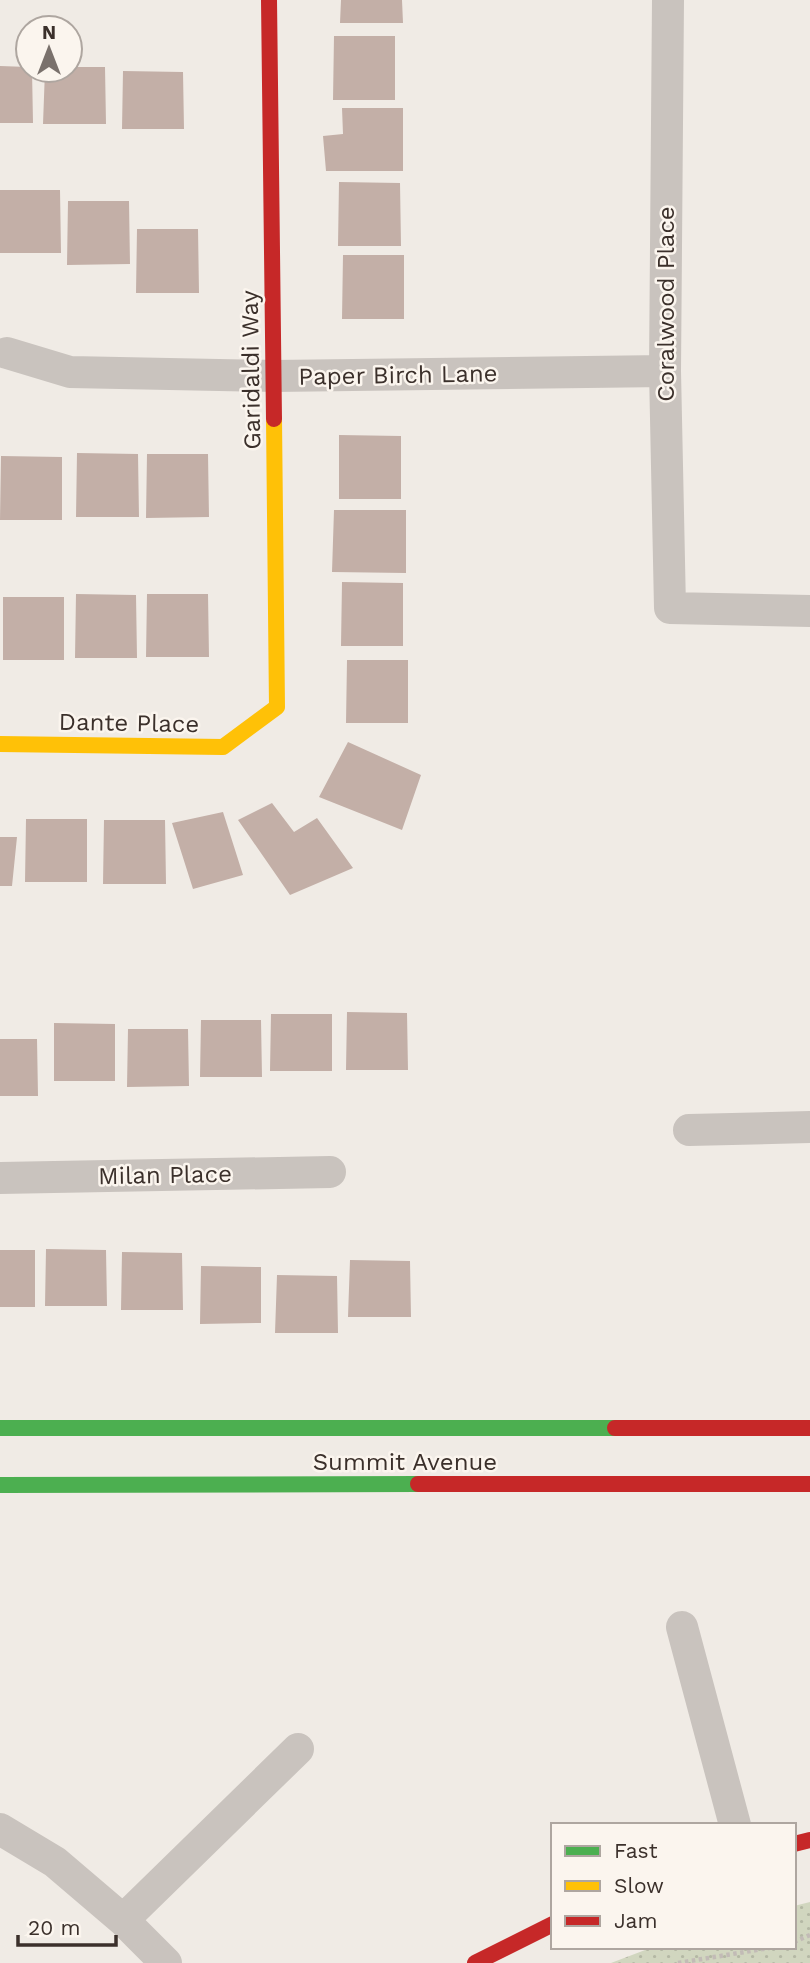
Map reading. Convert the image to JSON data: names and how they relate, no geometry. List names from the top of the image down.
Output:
{
  "streets": {
    "main road": ["Garidaldi Way", "Dante Place", "Summit Avenue"],
    "street": ["Coralwood Place", "Paper Birch Lane", "Milan Place"]
  },
  "crossings": [
    ["Coralwood Place", "Paper Birch Lane"],
    ["Garidaldi Way", "Paper Birch Lane"],
    ["Garidaldi Way", "Dante Place"]
  ],
  "legend": ["Fast", "Slow", "Jam"],
  "scale_bar": "20 m",
  "north": "top"
}
